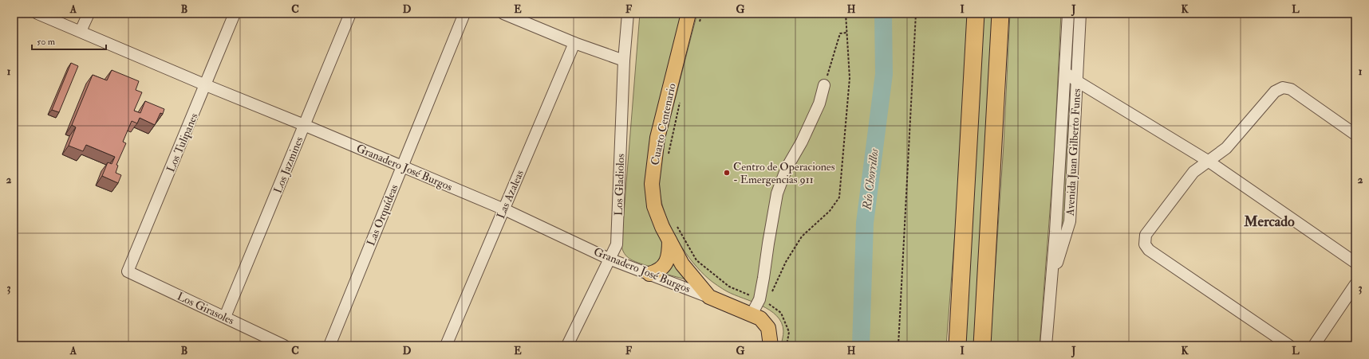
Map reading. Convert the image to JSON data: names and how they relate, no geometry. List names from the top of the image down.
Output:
{
  "streets": {
    "main road": ["Cuarto Centenario", "Granadero José Burgos"],
    "street": [
      "Los Tulipanes",
      "Avenida Juan Gilberto Funes",
      "Los Jazmines",
      "Los Gladiolos",
      "Las Azaleas",
      "Las Orquídeas",
      "Los Girasoles"
    ]
  },
  "crossings": [
    ["Cuarto Centenario", "Granadero José Burgos"],
    ["Los Tulipanes", "Granadero José Burgos"],
    ["Los Tulipanes", "Los Girasoles"],
    ["Los Jazmines", "Granadero José Burgos"],
    ["Los Jazmines", "Los Girasoles"],
    ["Granadero José Burgos", "Los Gladiolos"],
    ["Granadero José Burgos", "Las Azaleas"],
    ["Granadero José Burgos", "Las Orquídeas"]
  ],
  "districts": ["Mercado"],
  "water": ["Río Chorrillos"],
  "places": ["Centro de Operaciones - Emergencias 911"],
  "scale_bar": "50 m",
  "grid": {
    "columns": [
      "A",
      "B",
      "C",
      "D",
      "E",
      "F",
      "G",
      "H",
      "I",
      "J",
      "K",
      "L"
    ],
    "rows": ["1", "2", "3"]
  }
}
